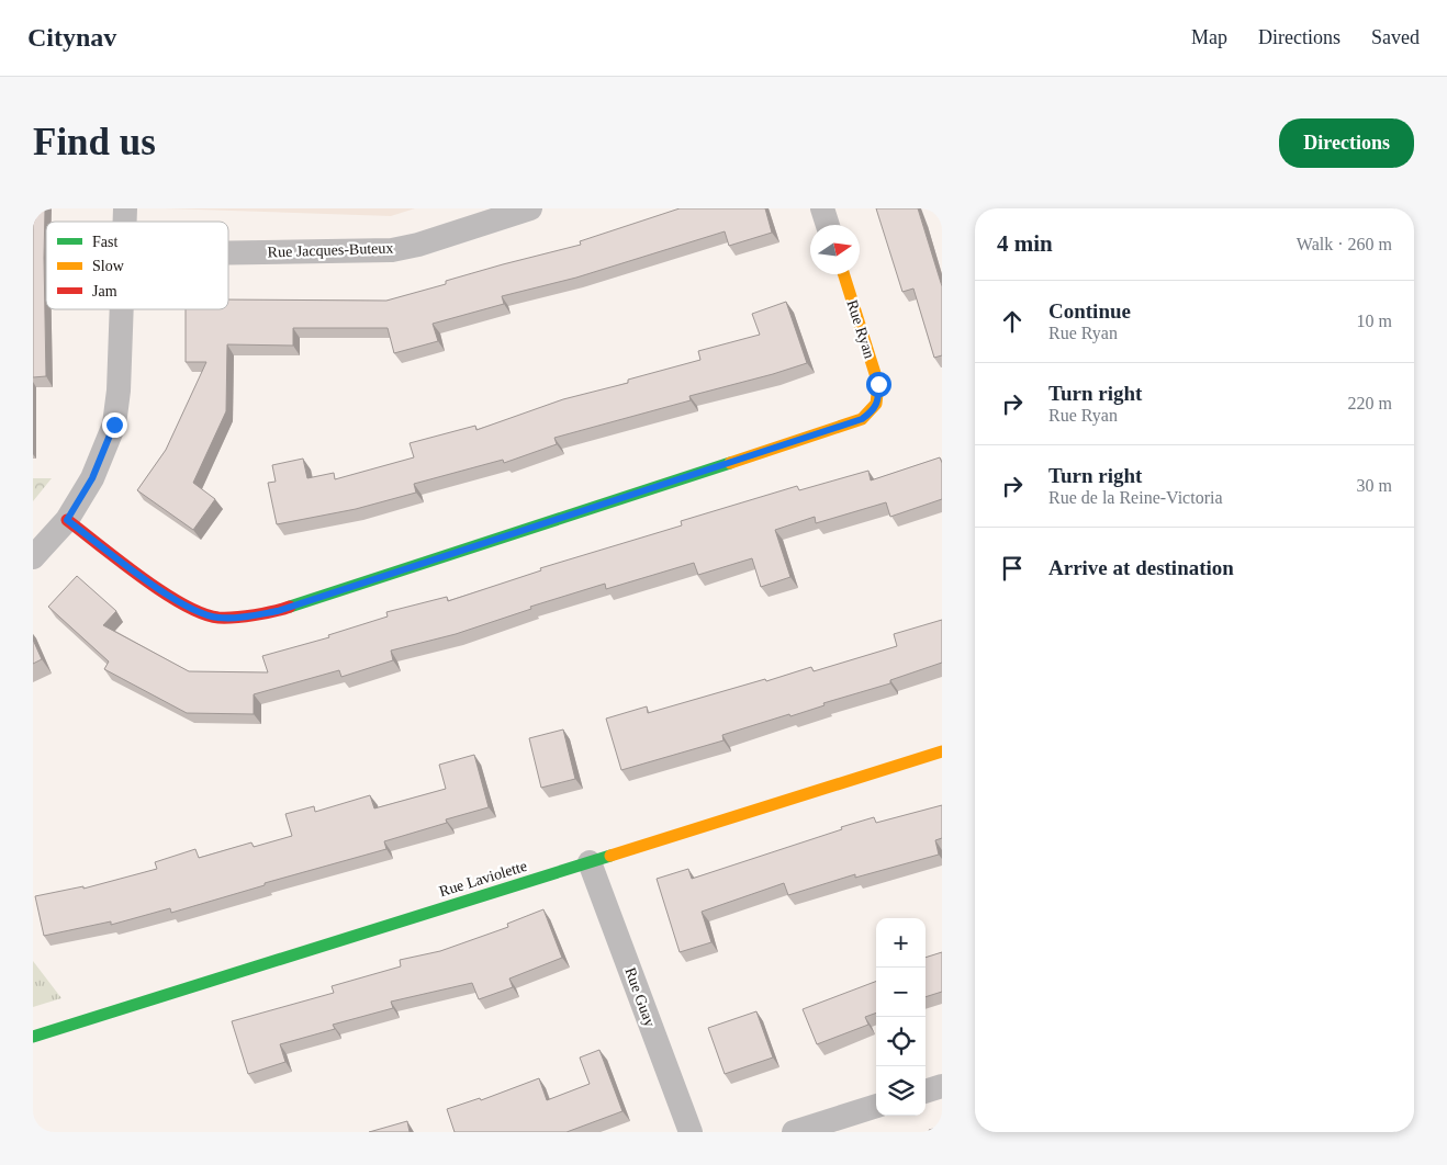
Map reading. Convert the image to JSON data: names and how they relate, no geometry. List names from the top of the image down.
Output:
{
  "streets": {
    "street": [
      "Rue Jacques-Buteux",
      "Rue Ryan",
      "Rue Laviolette",
      "Rue Guay"
    ]
  },
  "crossings": [
    ["Rue Laviolette", "Rue Guay"]
  ],
  "legend": ["Fast", "Slow", "Jam"],
  "north": "right",
  "page": {
    "header": "Citynav",
    "nav": ["Map", "Directions", "Saved"],
    "buttons": "Directions",
    "title": "Find us",
    "heading": ["4 min", "Walk · 260 m"],
    "list": [
      ["Continue", "Rue Ryan", "10 m"],
      ["Turn right", "Rue Ryan", "220 m"],
      ["Turn right", "Rue de la Reine-Victoria", "30 m"],
      "Arrive at destination"
    ],
    "map_buttons": ["+", "−"]
  }
}
